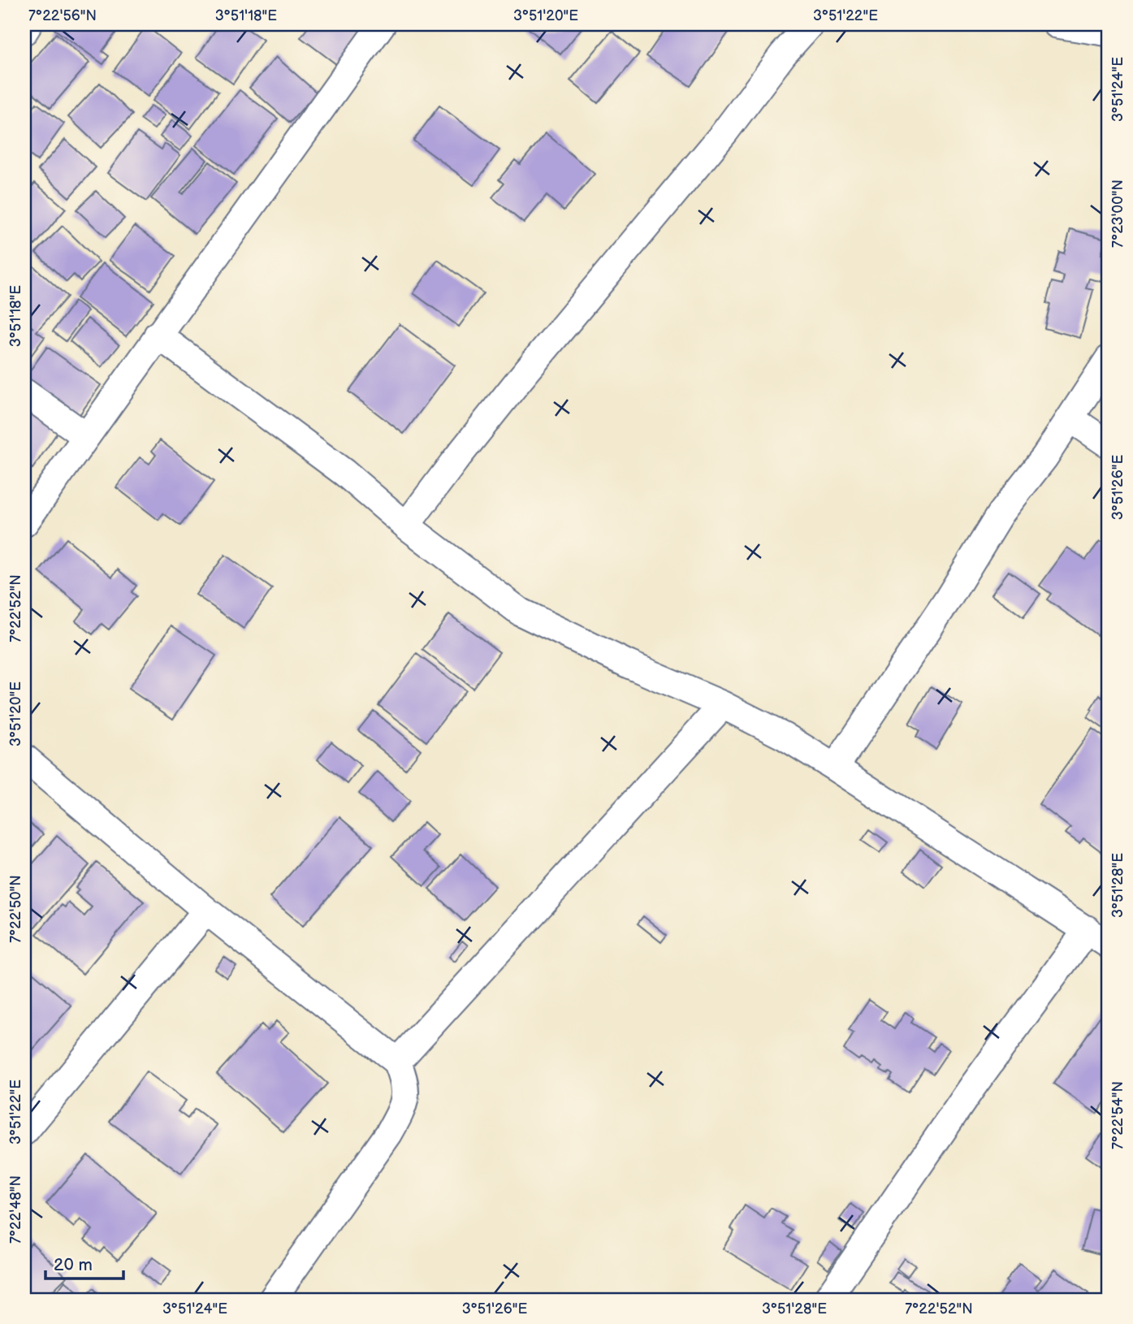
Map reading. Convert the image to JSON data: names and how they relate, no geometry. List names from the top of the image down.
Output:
{
  "scale_bar": "20 m",
  "coordinates": [
    "7°22'56\"N",
    "3°51'18\"E",
    "3°51'20\"E",
    "3°51'22\"E",
    "3°51'24\"E",
    "7°23'00\"N",
    "3°51'26\"E",
    "7°22'52\"N",
    "3°51'28\"E",
    "7°22'50\"N",
    "7°22'54\"N",
    "7°22'48\"N"
  ]
}
